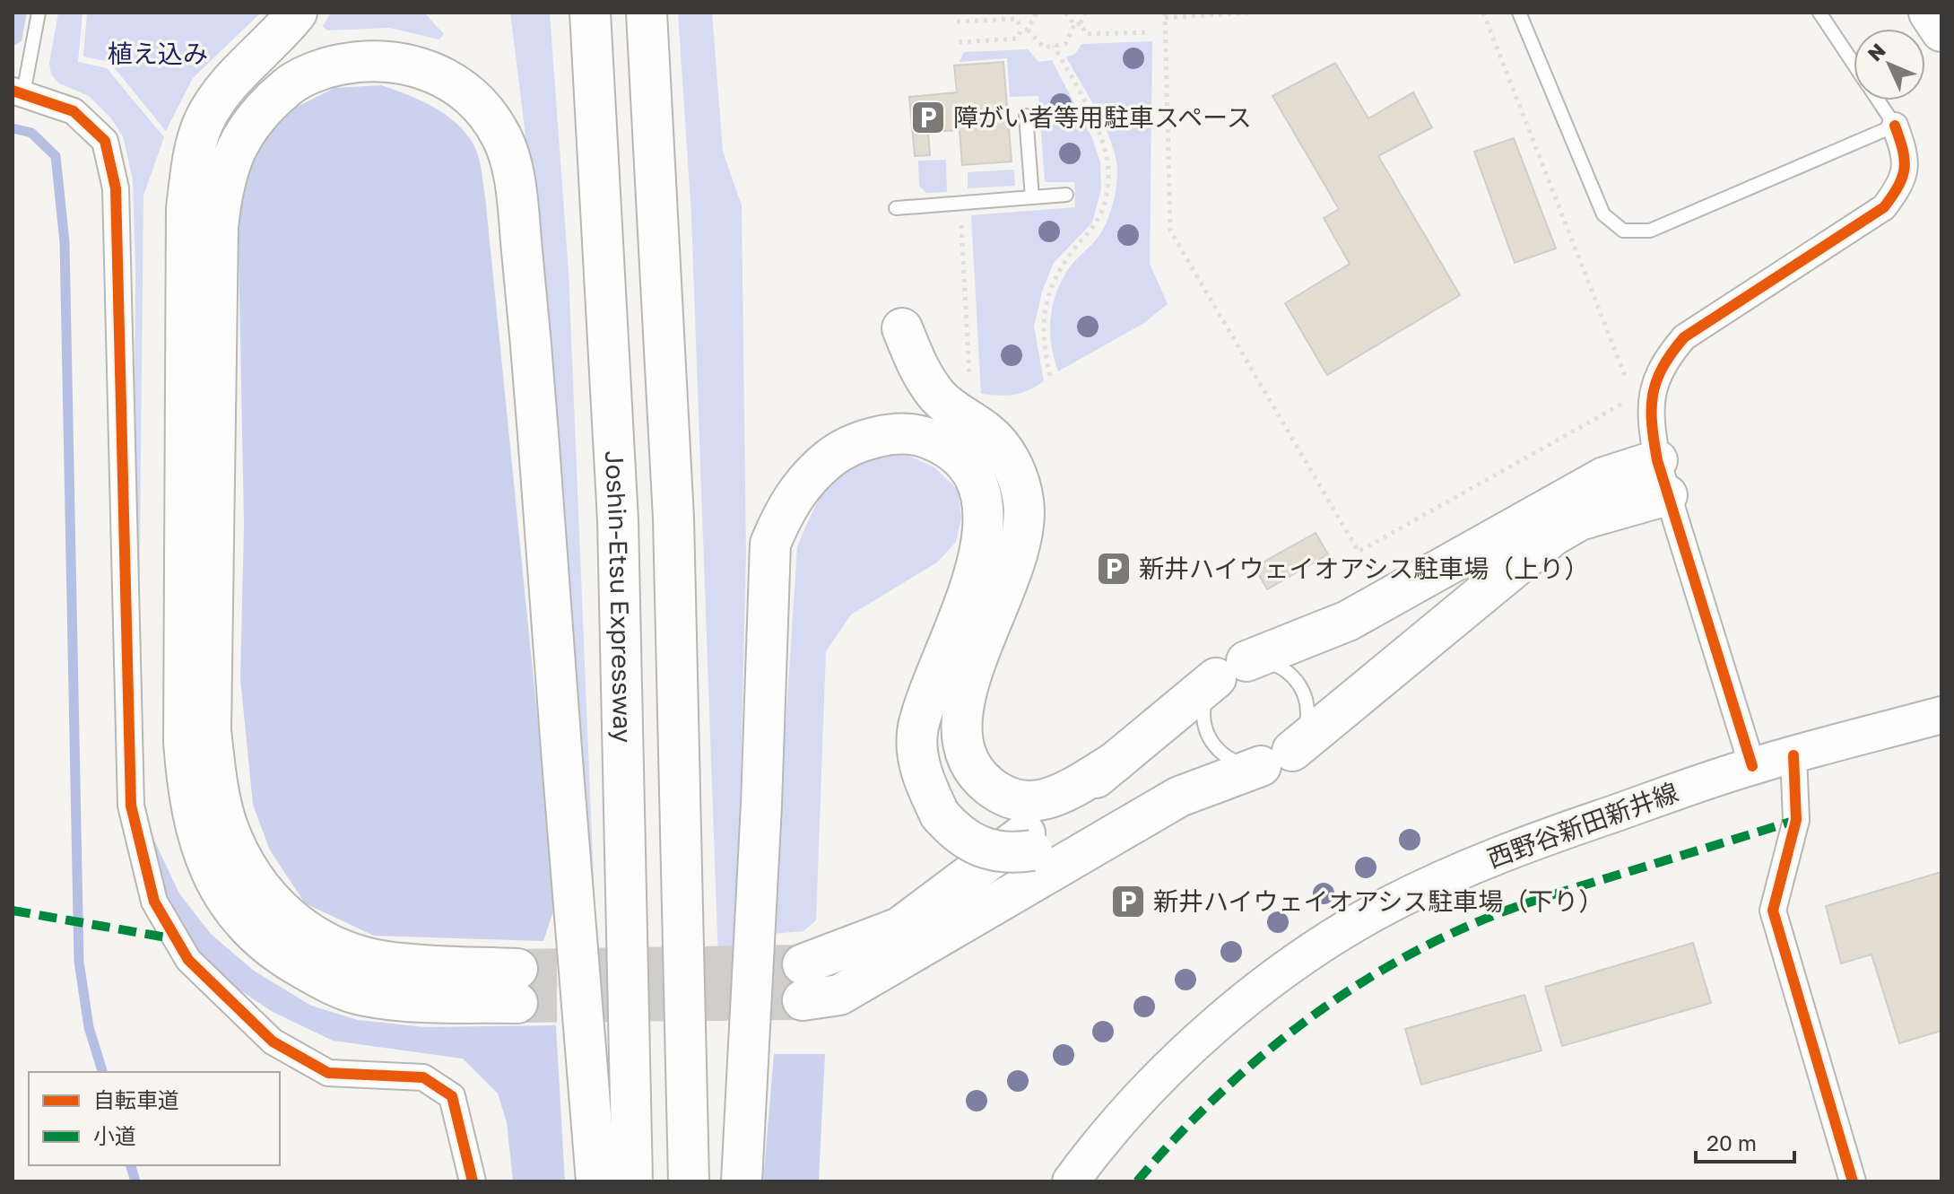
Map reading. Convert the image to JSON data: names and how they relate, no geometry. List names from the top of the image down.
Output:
{
  "streets": {
    "highway": ["Joshin-Etsu Expressway"],
    "main road": ["西野谷新田新井線"]
  },
  "parks": ["植え込み"],
  "places": {
    "parking": ["障がい者等用駐車スペース", "新井ハイウェイオアシス駐車場（上り）", "新井ハイウェイオアシス駐車場（下り）"]
  },
  "legend": ["自転車道", "小道"],
  "scale_bar": "20 m",
  "north": "top left"
}
